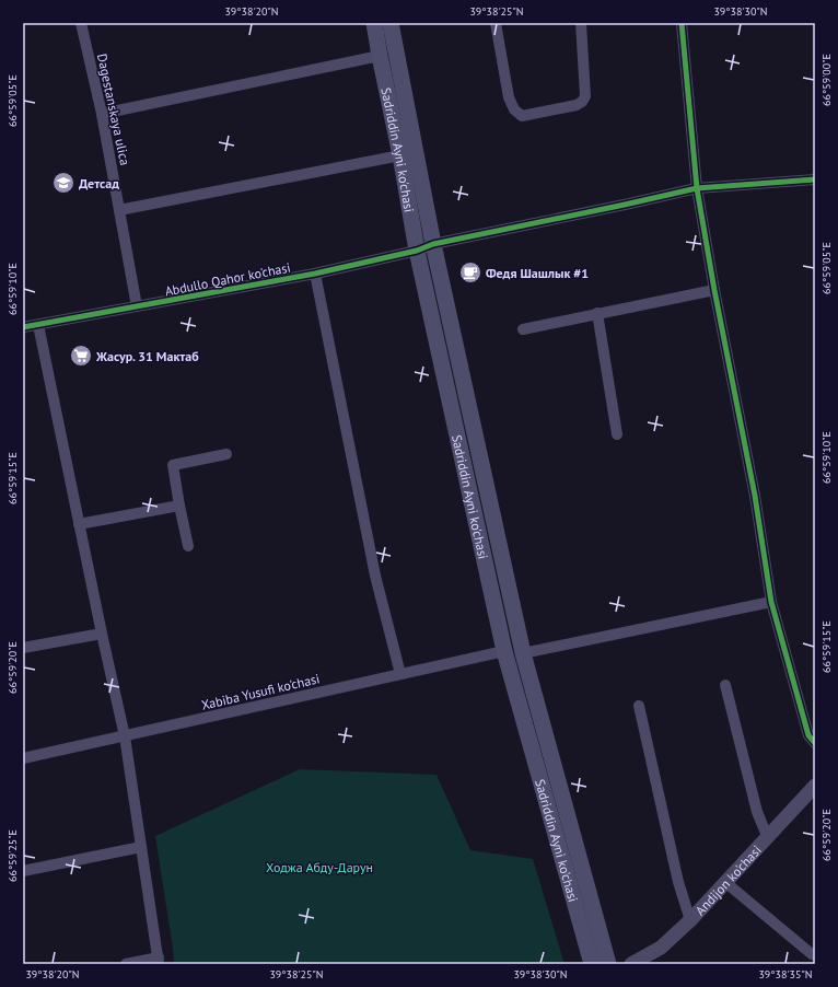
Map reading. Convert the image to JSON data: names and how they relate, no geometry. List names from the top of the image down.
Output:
{
  "streets": {
    "main road": ["Sadriddin Ayni ko'chasi"],
    "street": [
      "Dagestanskaya ulica",
      "Abdullo Qahor ko'chasi",
      "Xabiba Yusufi ko'chasi",
      "Andijon ko'chasi"
    ]
  },
  "crossings": [
    ["Dagestanskaya ulica", "Abdullo Qahor ko'chasi"],
    ["Sadriddin Ayni ko'chasi", "Abdullo Qahor ko'chasi"],
    ["Sadriddin Ayni ko'chasi", "Xabiba Yusufi ko'chasi"]
  ],
  "parks": ["Ходжа Абду-Дарун"],
  "places": {
    "school or university": ["Детсад"],
    "cafe": ["Федя Шашлык #1"],
    "supermarket": ["Жасур. 31 Мактаб"]
  },
  "coordinates": [
    "39°38'20\"N",
    "39°38'25\"N",
    "39°38'30\"N",
    "66°59'00\"E",
    "66°59'05\"E",
    "66°59'10\"E",
    "66°59'15\"E",
    "66°59'20\"E",
    "66°59'25\"E",
    "39°38'35\"N"
  ]
}
